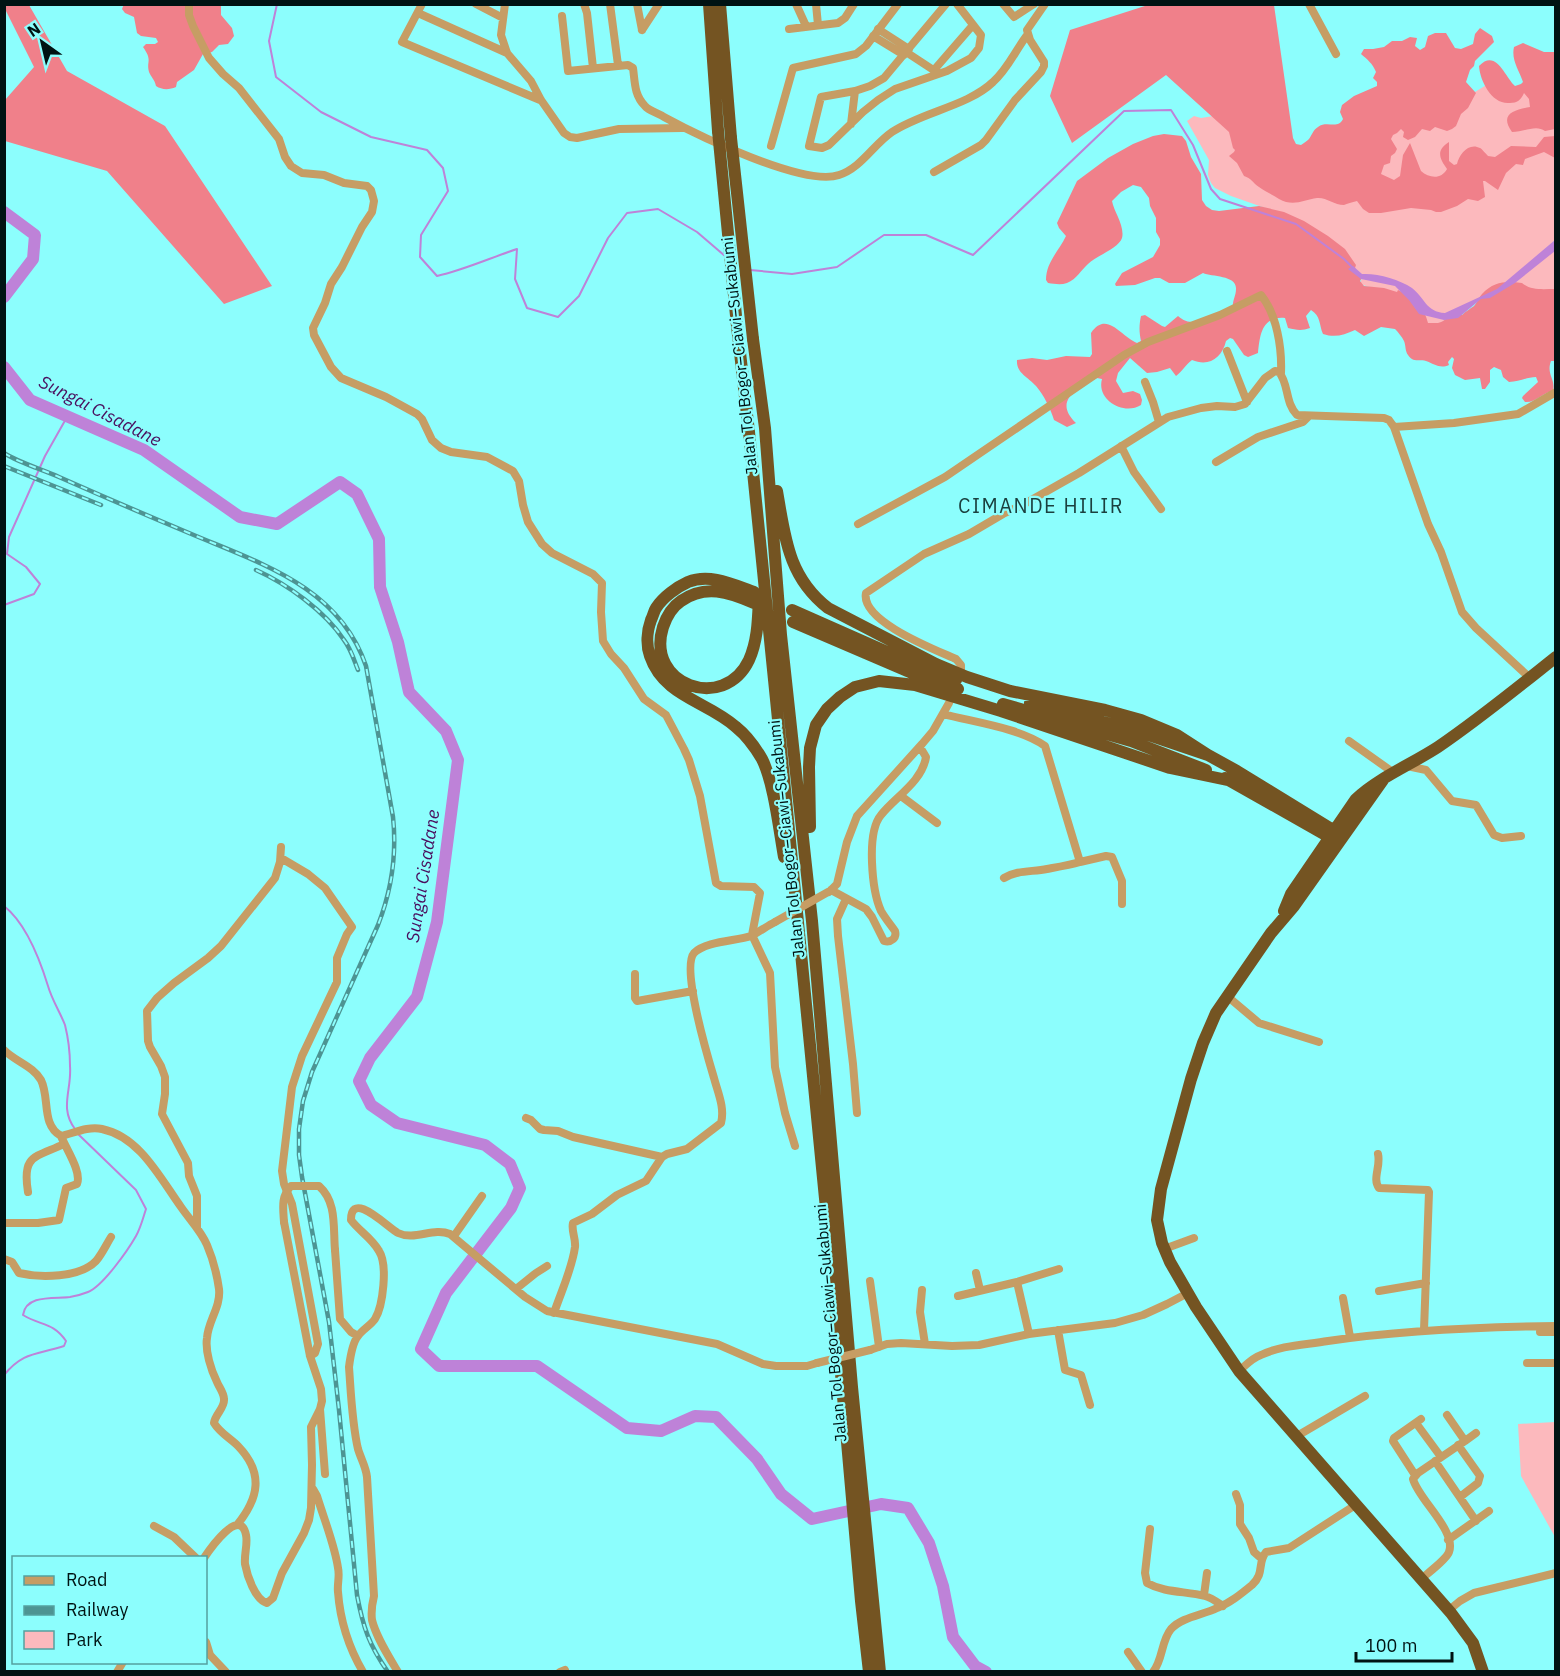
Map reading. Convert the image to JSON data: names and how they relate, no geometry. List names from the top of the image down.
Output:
{
  "streets": {
    "highway": ["Jalan Tol Bogor–Ciawi–Sukabumi"]
  },
  "districts": ["CIMANDE HILIR"],
  "water": ["Sungai Cisadane"],
  "legend": ["Road", "Railway", "Park"],
  "scale_bar": "100 m",
  "north": "top left"
}
